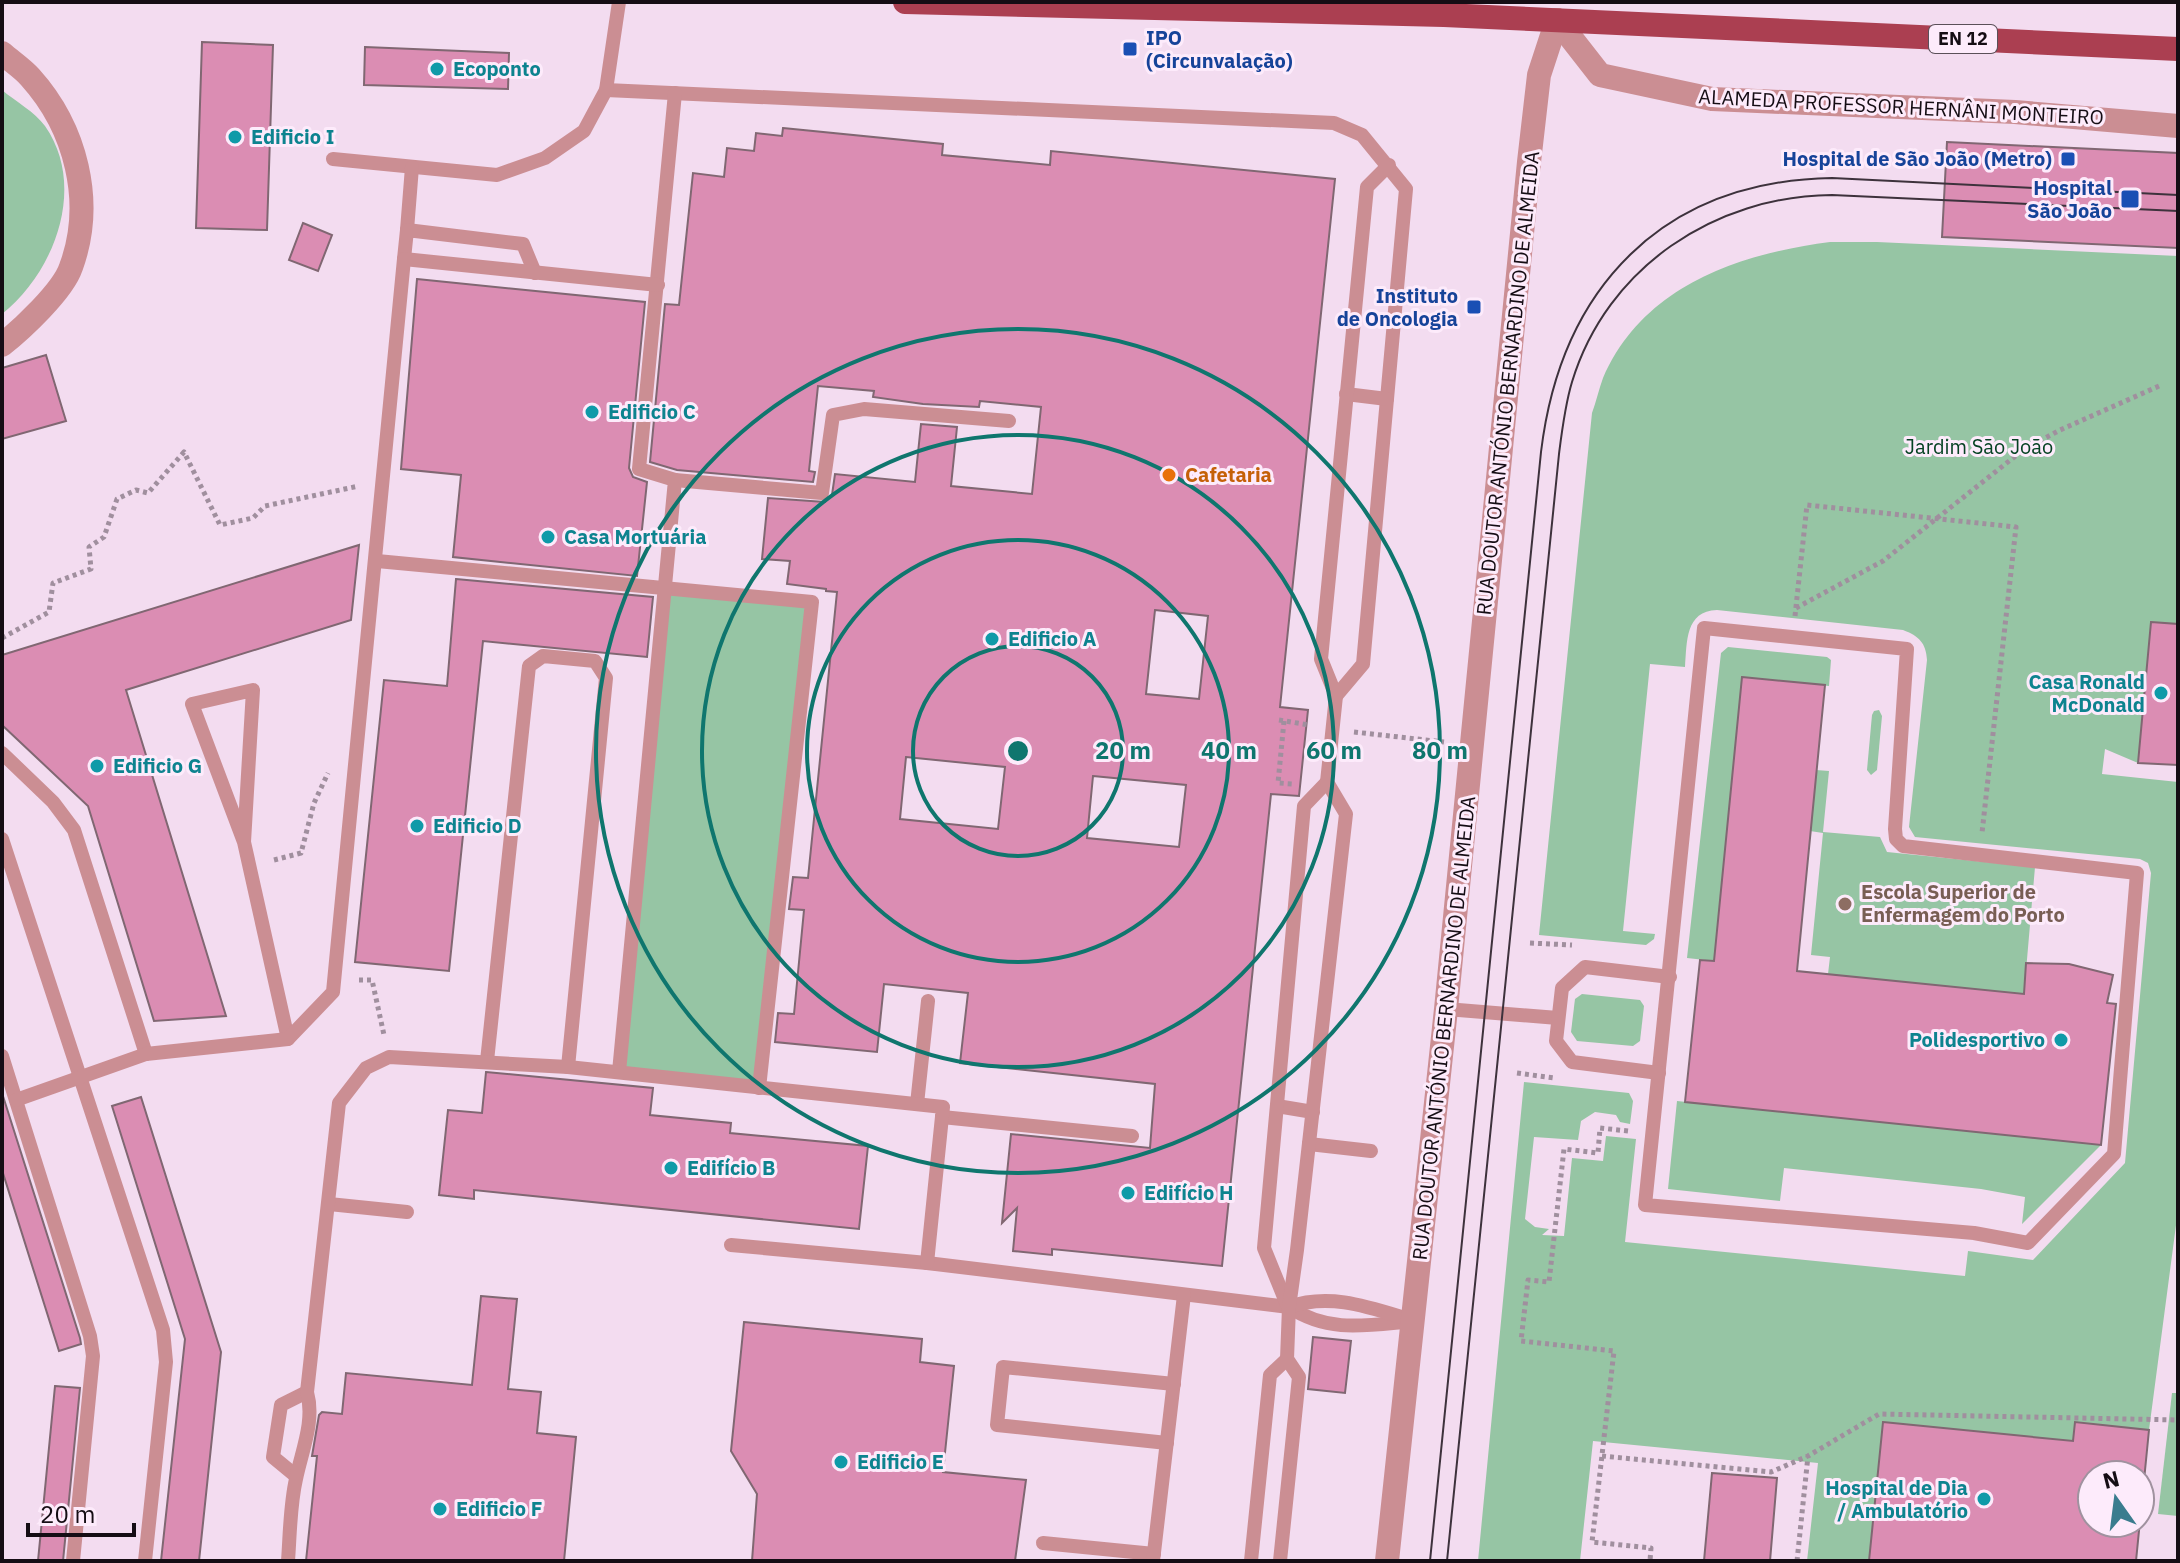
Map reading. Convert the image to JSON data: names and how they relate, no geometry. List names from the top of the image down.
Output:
{
  "streets": {
    "main road": ["EN 12"],
    "street": ["ALAMEDA PROFESSOR HERNÂNI MONTEIRO", "RUA DOUTOR ANTÓNIO BERNARDINO DE ALMEIDA"]
  },
  "crossings": [
    ["EN 12", "ALAMEDA PROFESSOR HERNÂNI MONTEIRO"],
    ["EN 12", "RUA DOUTOR ANTÓNIO BERNARDINO DE ALMEIDA"],
    ["ALAMEDA PROFESSOR HERNÂNI MONTEIRO", "RUA DOUTOR ANTÓNIO BERNARDINO DE ALMEIDA"]
  ],
  "parks": ["Jardim São João"],
  "places": {
    "transit": [
      "IPO (Circunvalação)",
      "Hospital de São João (Metro)",
      "Hospital São João",
      "Instituto de Oncologia"
    ],
    "other": [
      "Ecoponto",
      "Edificio I",
      "Edificio C",
      "Cafetaria",
      "Casa Mortuária",
      "Edificio A",
      "Casa Ronald McDonald",
      "Edificio G",
      "Edificio D",
      "Escola Superior de Enfermagem do Porto",
      "Polidesportivo",
      "Edifício B",
      "Edifício H",
      "Edificio E",
      "Hospital de Dia / Ambulatório",
      "Edificio F"
    ]
  },
  "scale_bar": "20 m",
  "north": "top",
  "rings": [
    "20 m",
    "40 m",
    "60 m",
    "80 m"
  ]
}
